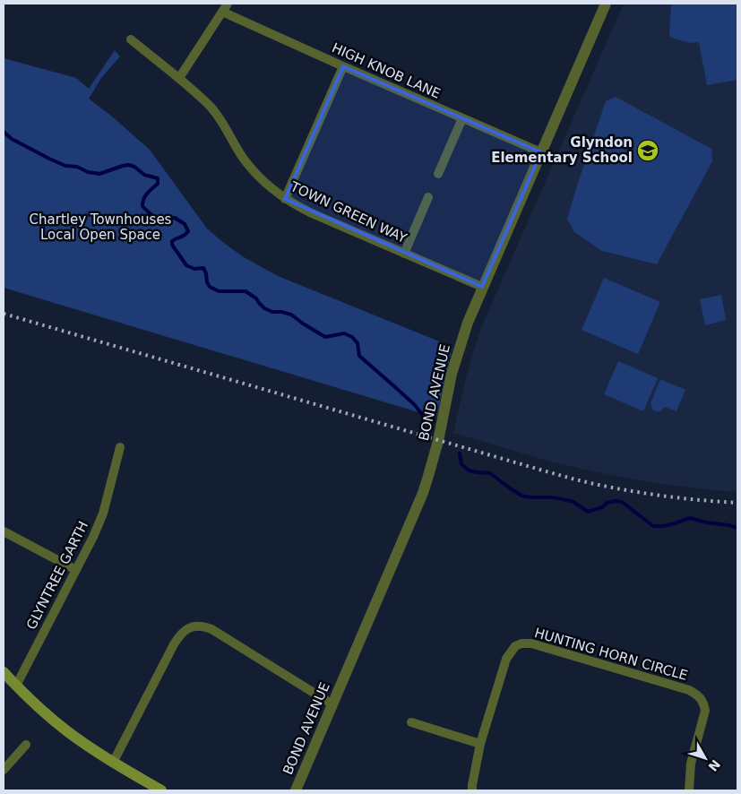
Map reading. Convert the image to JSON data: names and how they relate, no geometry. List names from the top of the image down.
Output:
{
  "streets": {
    "street": [
      "HIGH KNOB LANE",
      "TOWN GREEN WAY",
      "BOND AVENUE",
      "GLYNTREE GARTH",
      "HUNTING HORN CIRCLE"
    ]
  },
  "crossings": [
    ["HIGH KNOB LANE", "BOND AVENUE"],
    ["TOWN GREEN WAY", "BOND AVENUE"]
  ],
  "parks": ["Chartley Townhouses Local Open Space"],
  "places": {
    "school or university": ["Glyndon Elementary School"]
  },
  "north": "bottom right"
}
